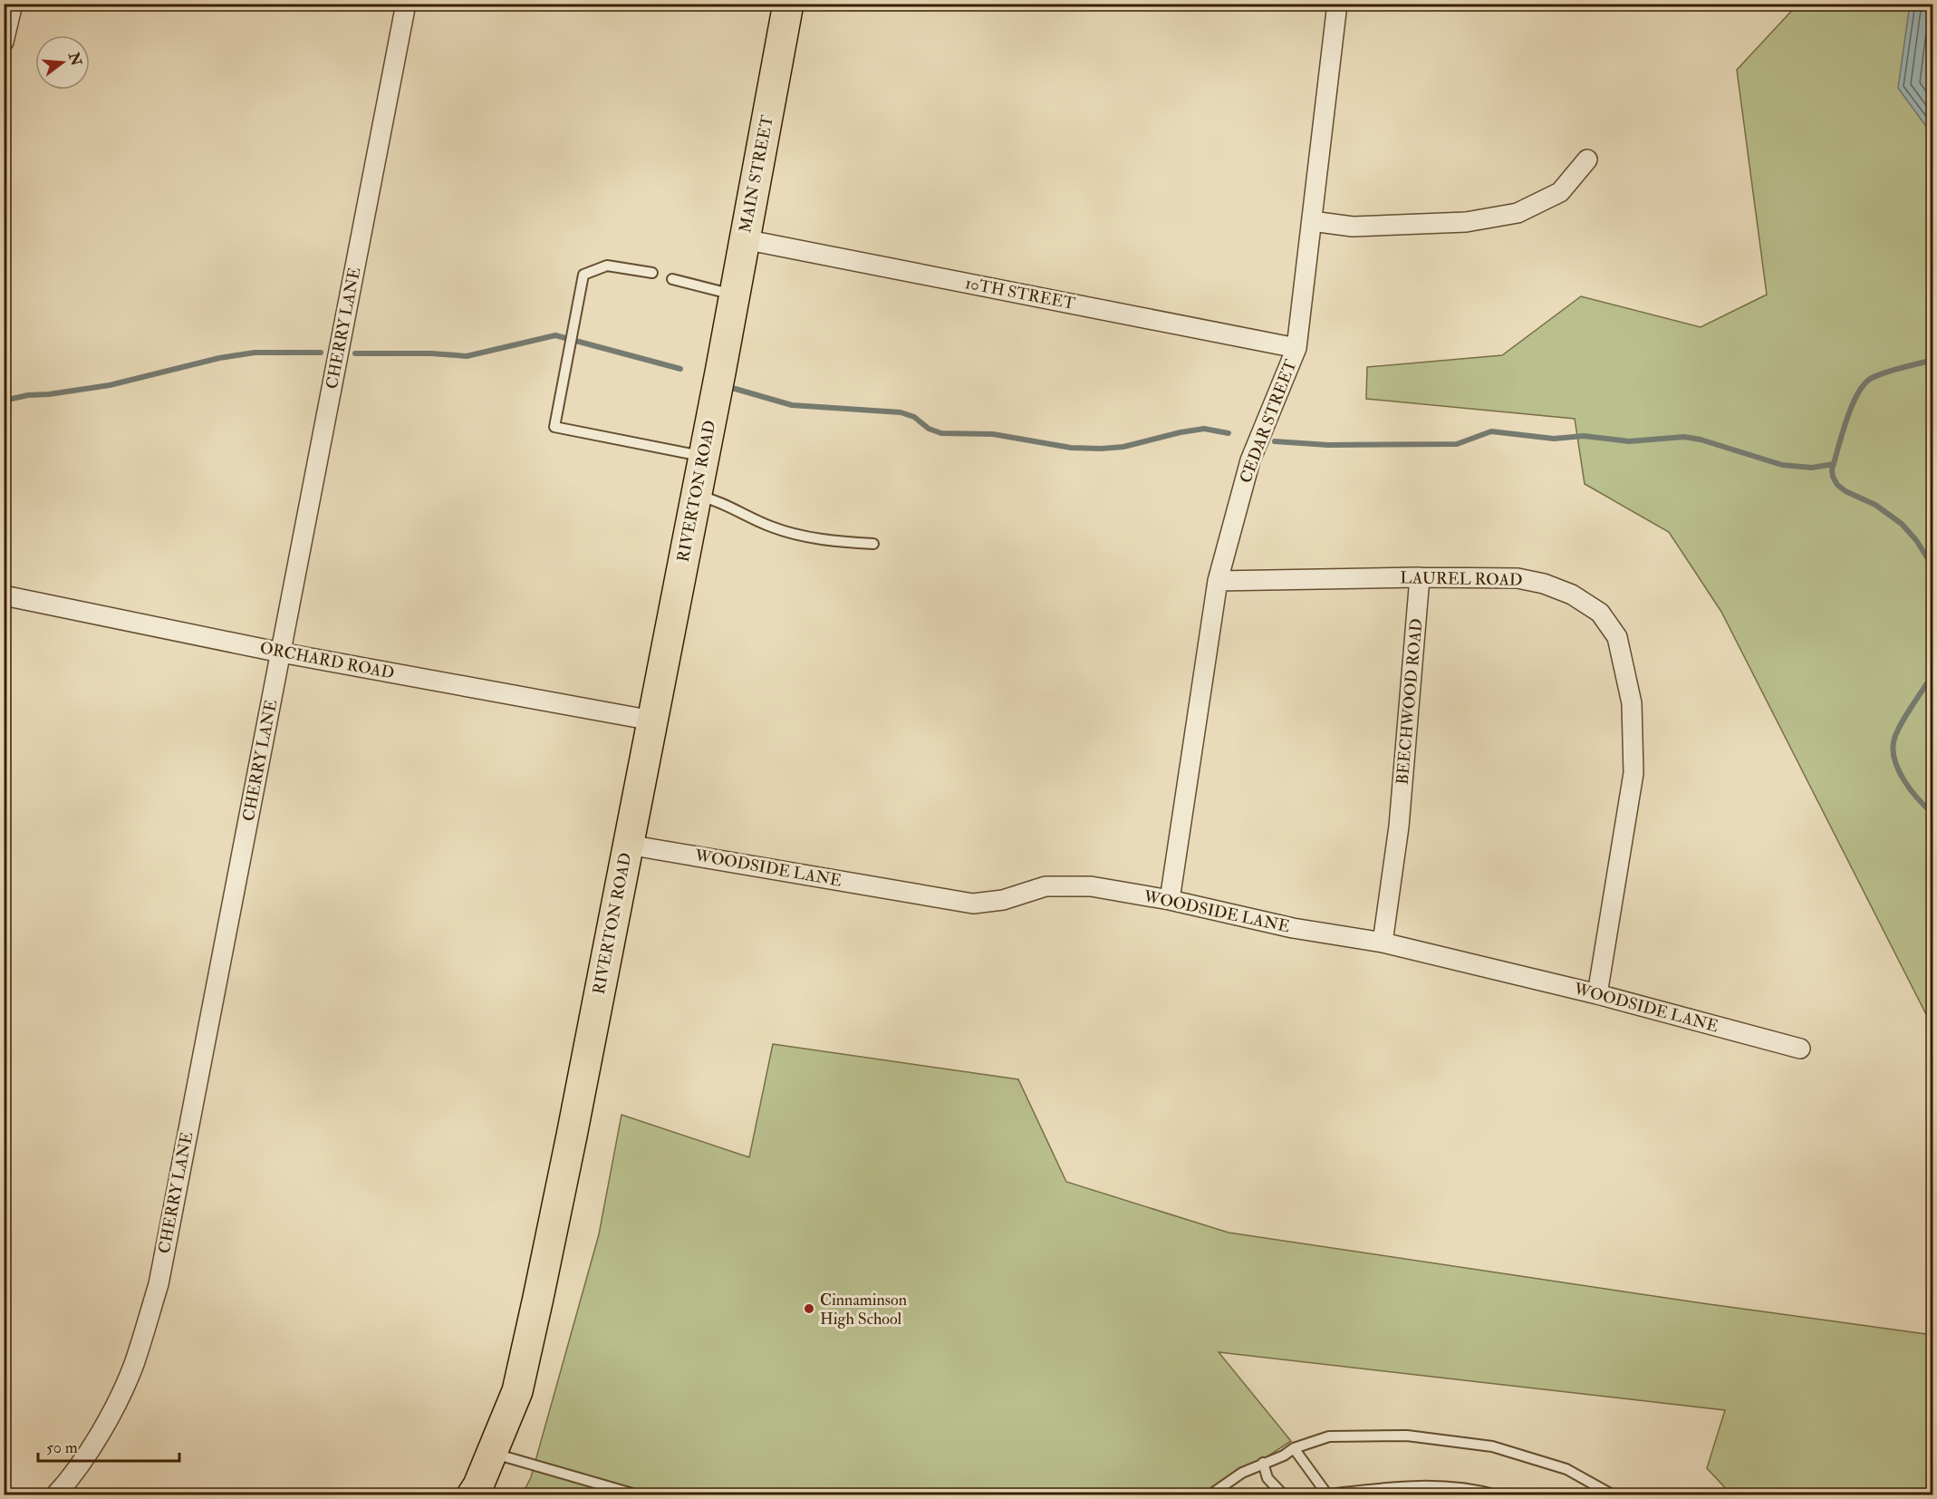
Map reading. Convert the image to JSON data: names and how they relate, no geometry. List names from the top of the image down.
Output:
{
  "streets": {
    "main road": ["MAIN STREET", "RIVERTON ROAD"],
    "street": [
      "10TH STREET",
      "CHERRY LANE",
      "CEDAR STREET",
      "LAUREL ROAD",
      "ORCHARD ROAD",
      "BEECHWOOD ROAD",
      "WOODSIDE LANE"
    ]
  },
  "crossings": [
    ["MAIN STREET", "10TH STREET"],
    ["MAIN STREET", "RIVERTON ROAD"],
    ["10TH STREET", "CEDAR STREET"],
    ["CHERRY LANE", "ORCHARD ROAD"],
    ["CEDAR STREET", "LAUREL ROAD"],
    ["CEDAR STREET", "WOODSIDE LANE"],
    ["RIVERTON ROAD", "ORCHARD ROAD"],
    ["RIVERTON ROAD", "WOODSIDE LANE"],
    ["LAUREL ROAD", "BEECHWOOD ROAD"],
    ["LAUREL ROAD", "WOODSIDE LANE"],
    ["BEECHWOOD ROAD", "WOODSIDE LANE"]
  ],
  "places": ["Cinnaminson High School"],
  "scale_bar": "50 m",
  "north": "right"
}
